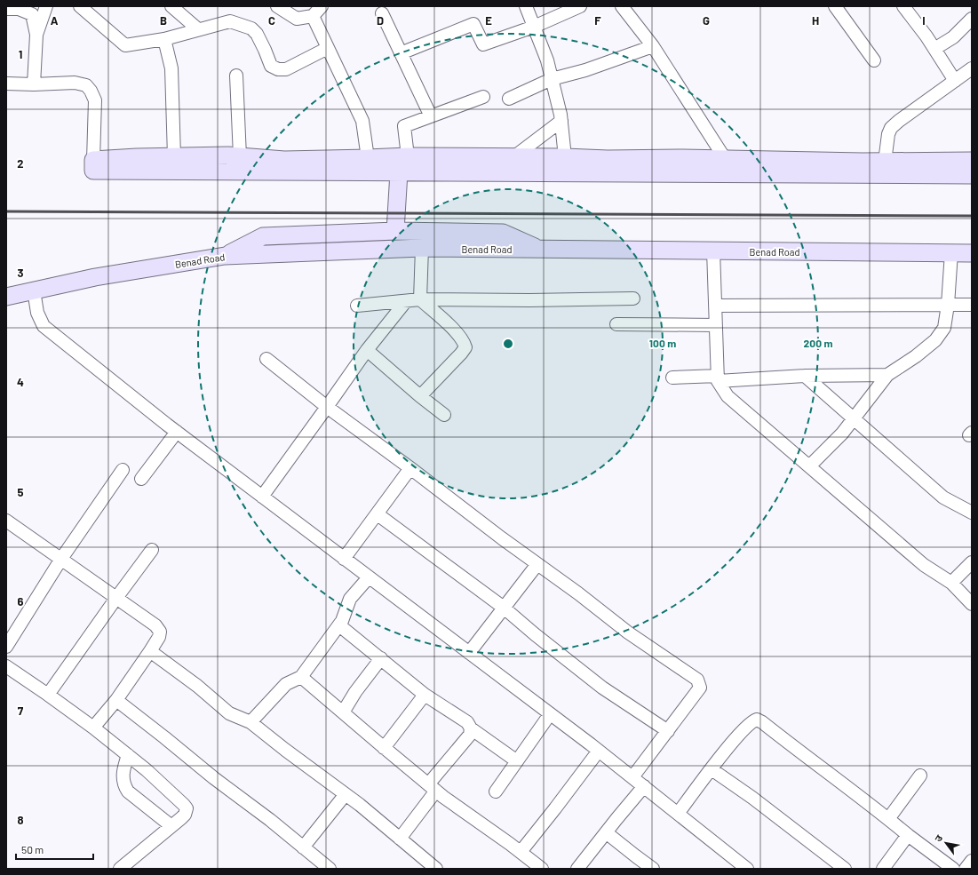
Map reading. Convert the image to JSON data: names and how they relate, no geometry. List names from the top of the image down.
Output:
{
  "streets": {
    "street": ["Benad Road"]
  },
  "scale_bar": "50 m",
  "north": "top left",
  "grid": {
    "columns": [
      "A",
      "B",
      "C",
      "D",
      "E",
      "F",
      "G",
      "H",
      "I"
    ],
    "rows": [
      "1",
      "2",
      "3",
      "4",
      "5",
      "6",
      "7",
      "8"
    ]
  },
  "rings": ["100 m", "200 m"]
}
